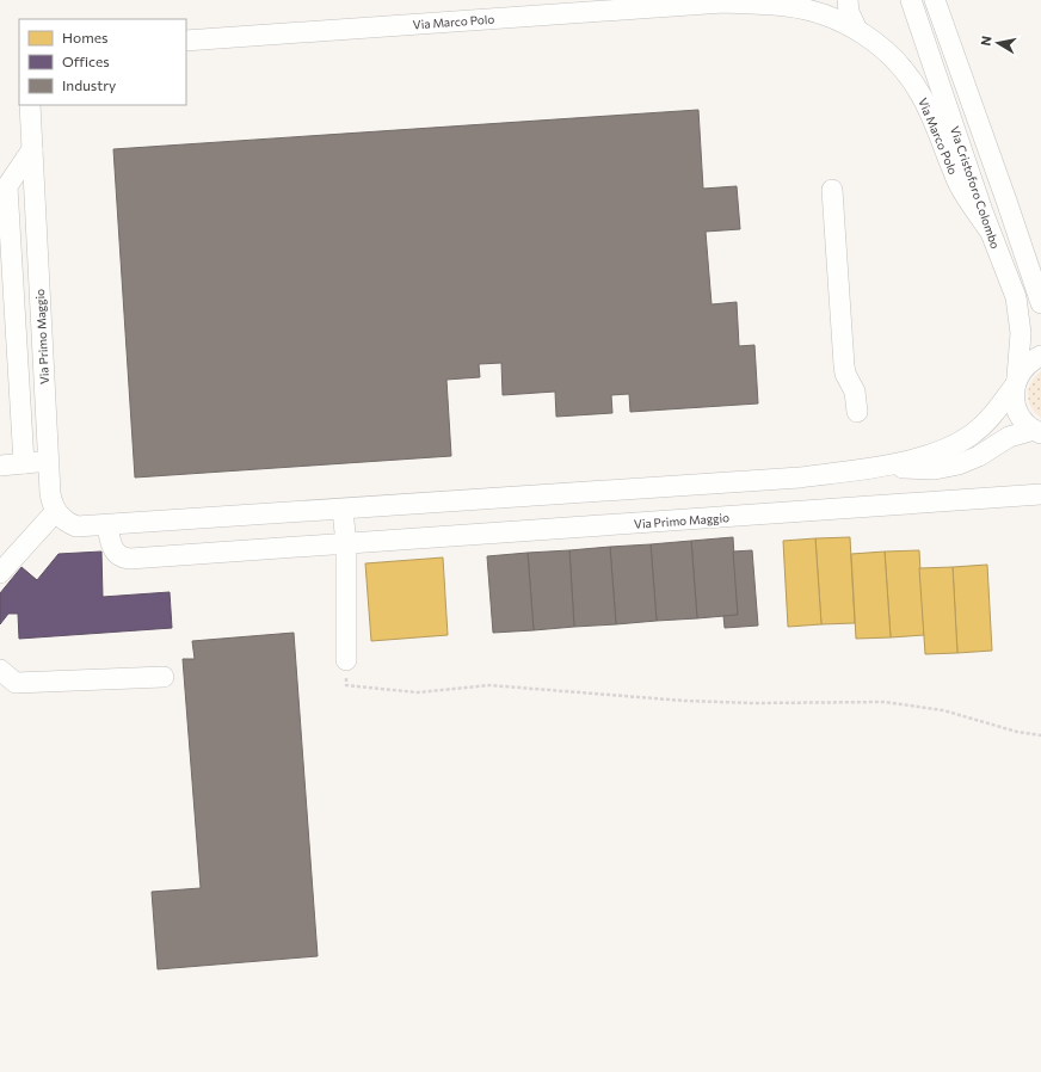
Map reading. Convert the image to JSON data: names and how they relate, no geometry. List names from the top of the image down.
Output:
{
  "streets": {
    "street": ["Via Marco Polo", "Via Cristoforo Colombo", "Via Primo Maggio"]
  },
  "crossings": [
    ["Via Marco Polo", "Via Cristoforo Colombo"]
  ],
  "legend": ["Homes", "Offices", "Industry"],
  "north": "left"
}
